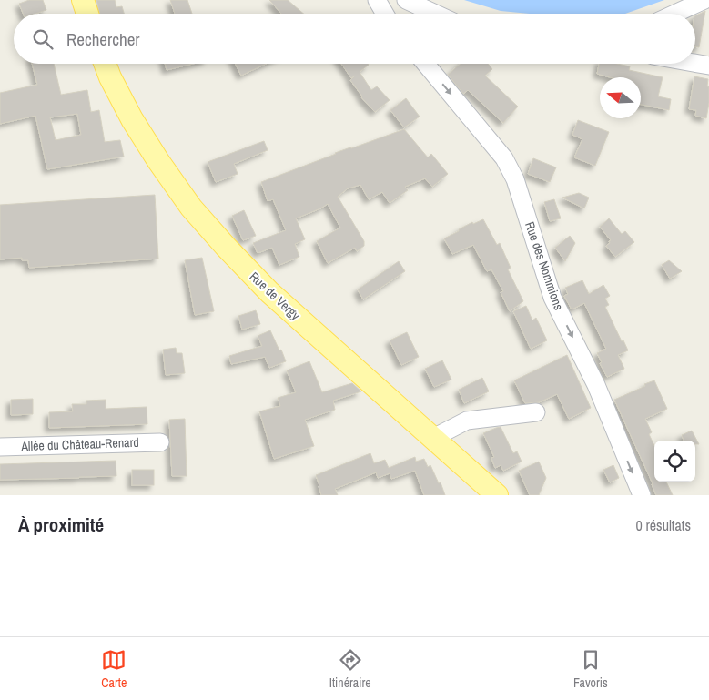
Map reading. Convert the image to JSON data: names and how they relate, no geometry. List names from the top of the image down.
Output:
{
  "streets": {
    "main road": ["Rue de Vergy"],
    "street": ["Rue des Nommions", "Allée du Château-Renard"]
  },
  "one_way": ["Rue des Nommions"],
  "north": "left",
  "page": {
    "search": "Rechercher",
    "heading": ["À proximité", "0 résultats"],
    "nav": ["Carte", "Itinéraire", "Favoris"]
  }
}
